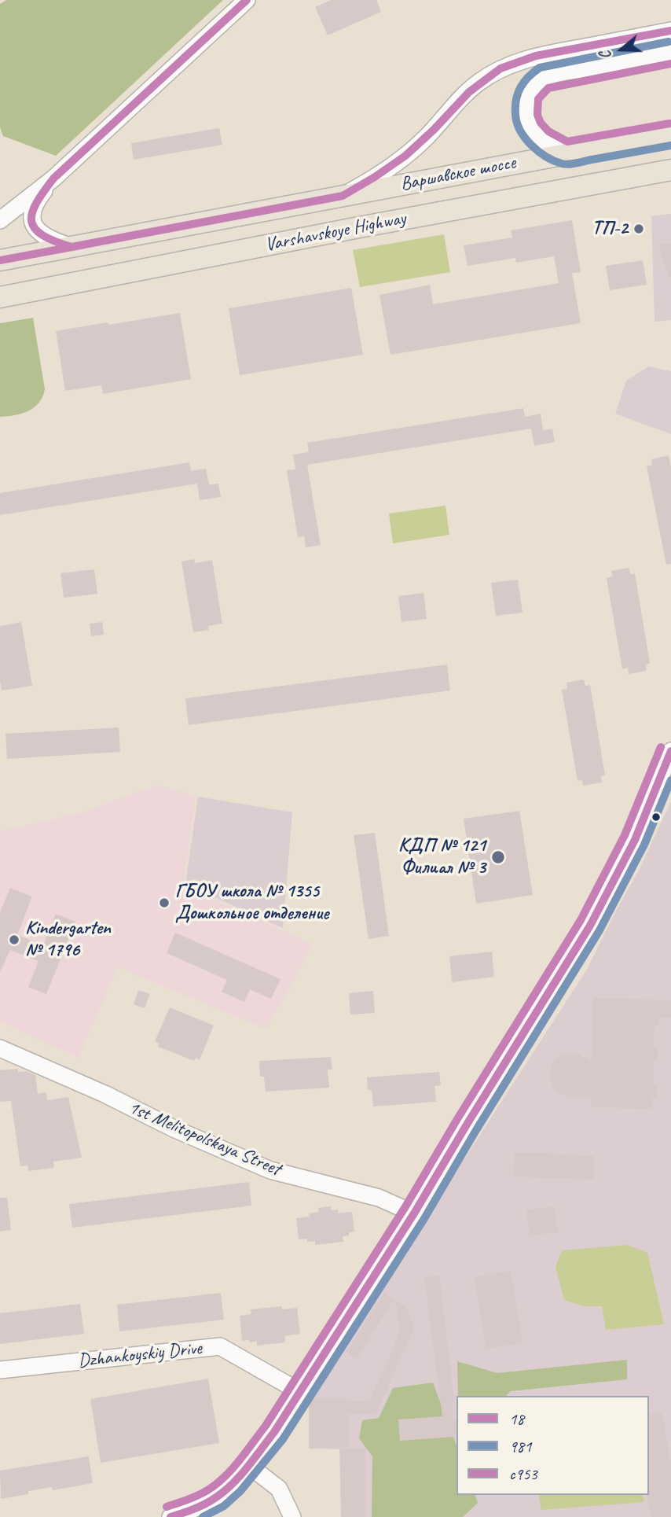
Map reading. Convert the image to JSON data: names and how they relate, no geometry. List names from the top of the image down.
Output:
{
  "streets": {
    "main road": ["Варшавское шоссе", "Varshavskoye Highway"],
    "street": ["1st Melitopolskaya Street", "Dzhankoyskiy Drive"]
  },
  "crossings": [
    ["Варшавское шоссе", "Varshavskoye Highway"]
  ],
  "places": [
    "ТП-2",
    "КДП № 121 Филиал № 3",
    "ГБОУ школа № 1355 Дошкольное отделение",
    "Kindergarten № 1796"
  ],
  "lines": ["transit line 18", "transit line 981", "transit line с953"],
  "legend": ["18", "981", "с953"],
  "north": "left"
}
